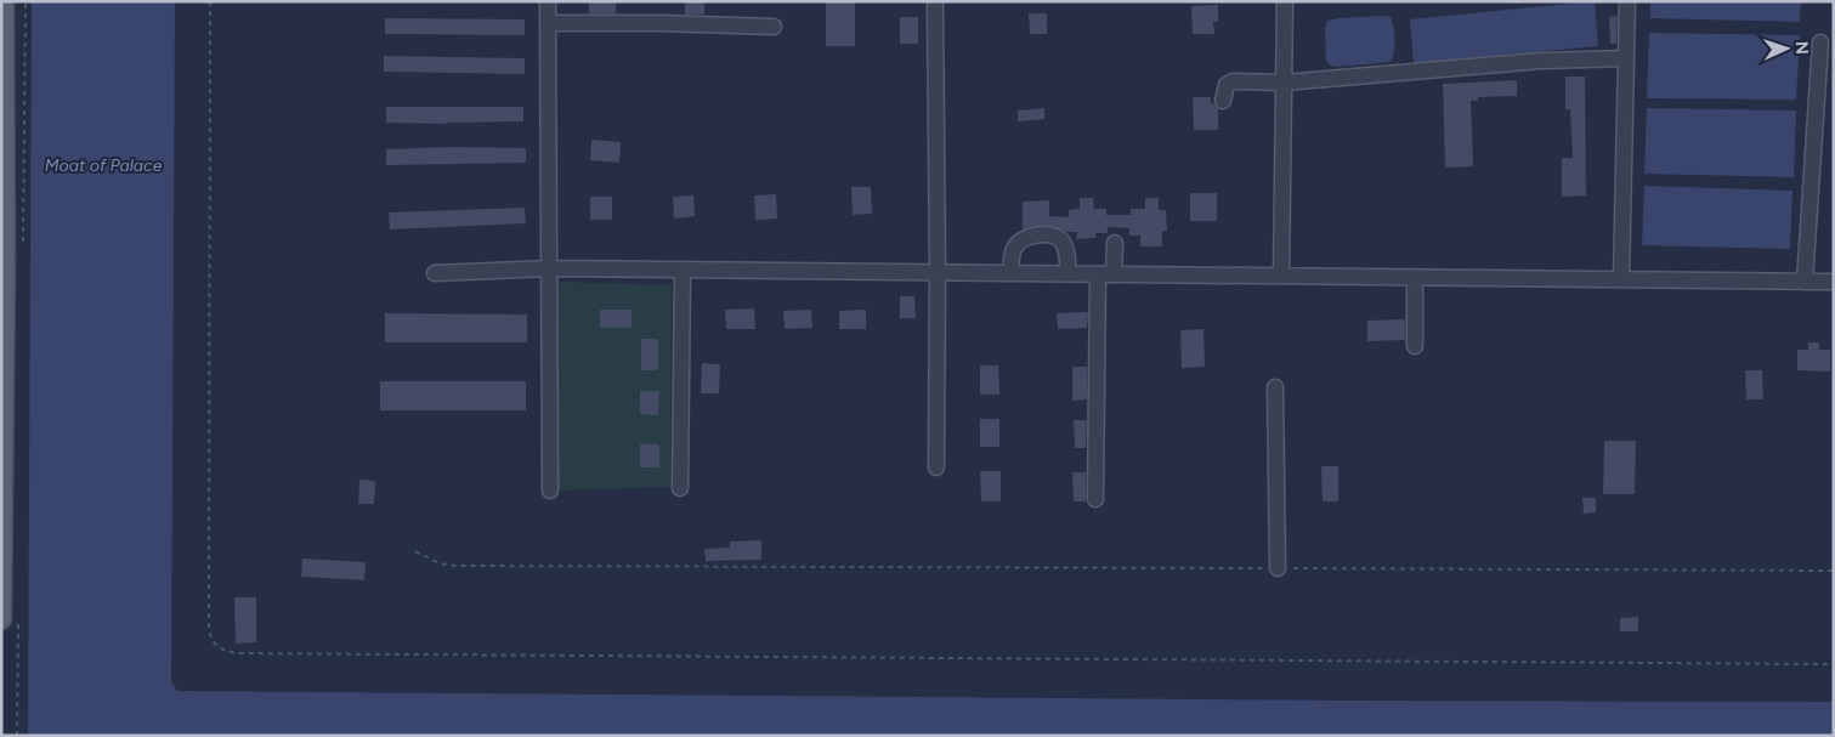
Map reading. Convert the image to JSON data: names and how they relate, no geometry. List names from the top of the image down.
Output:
{
  "water": ["Moat of Palace"],
  "north": "right"
}
